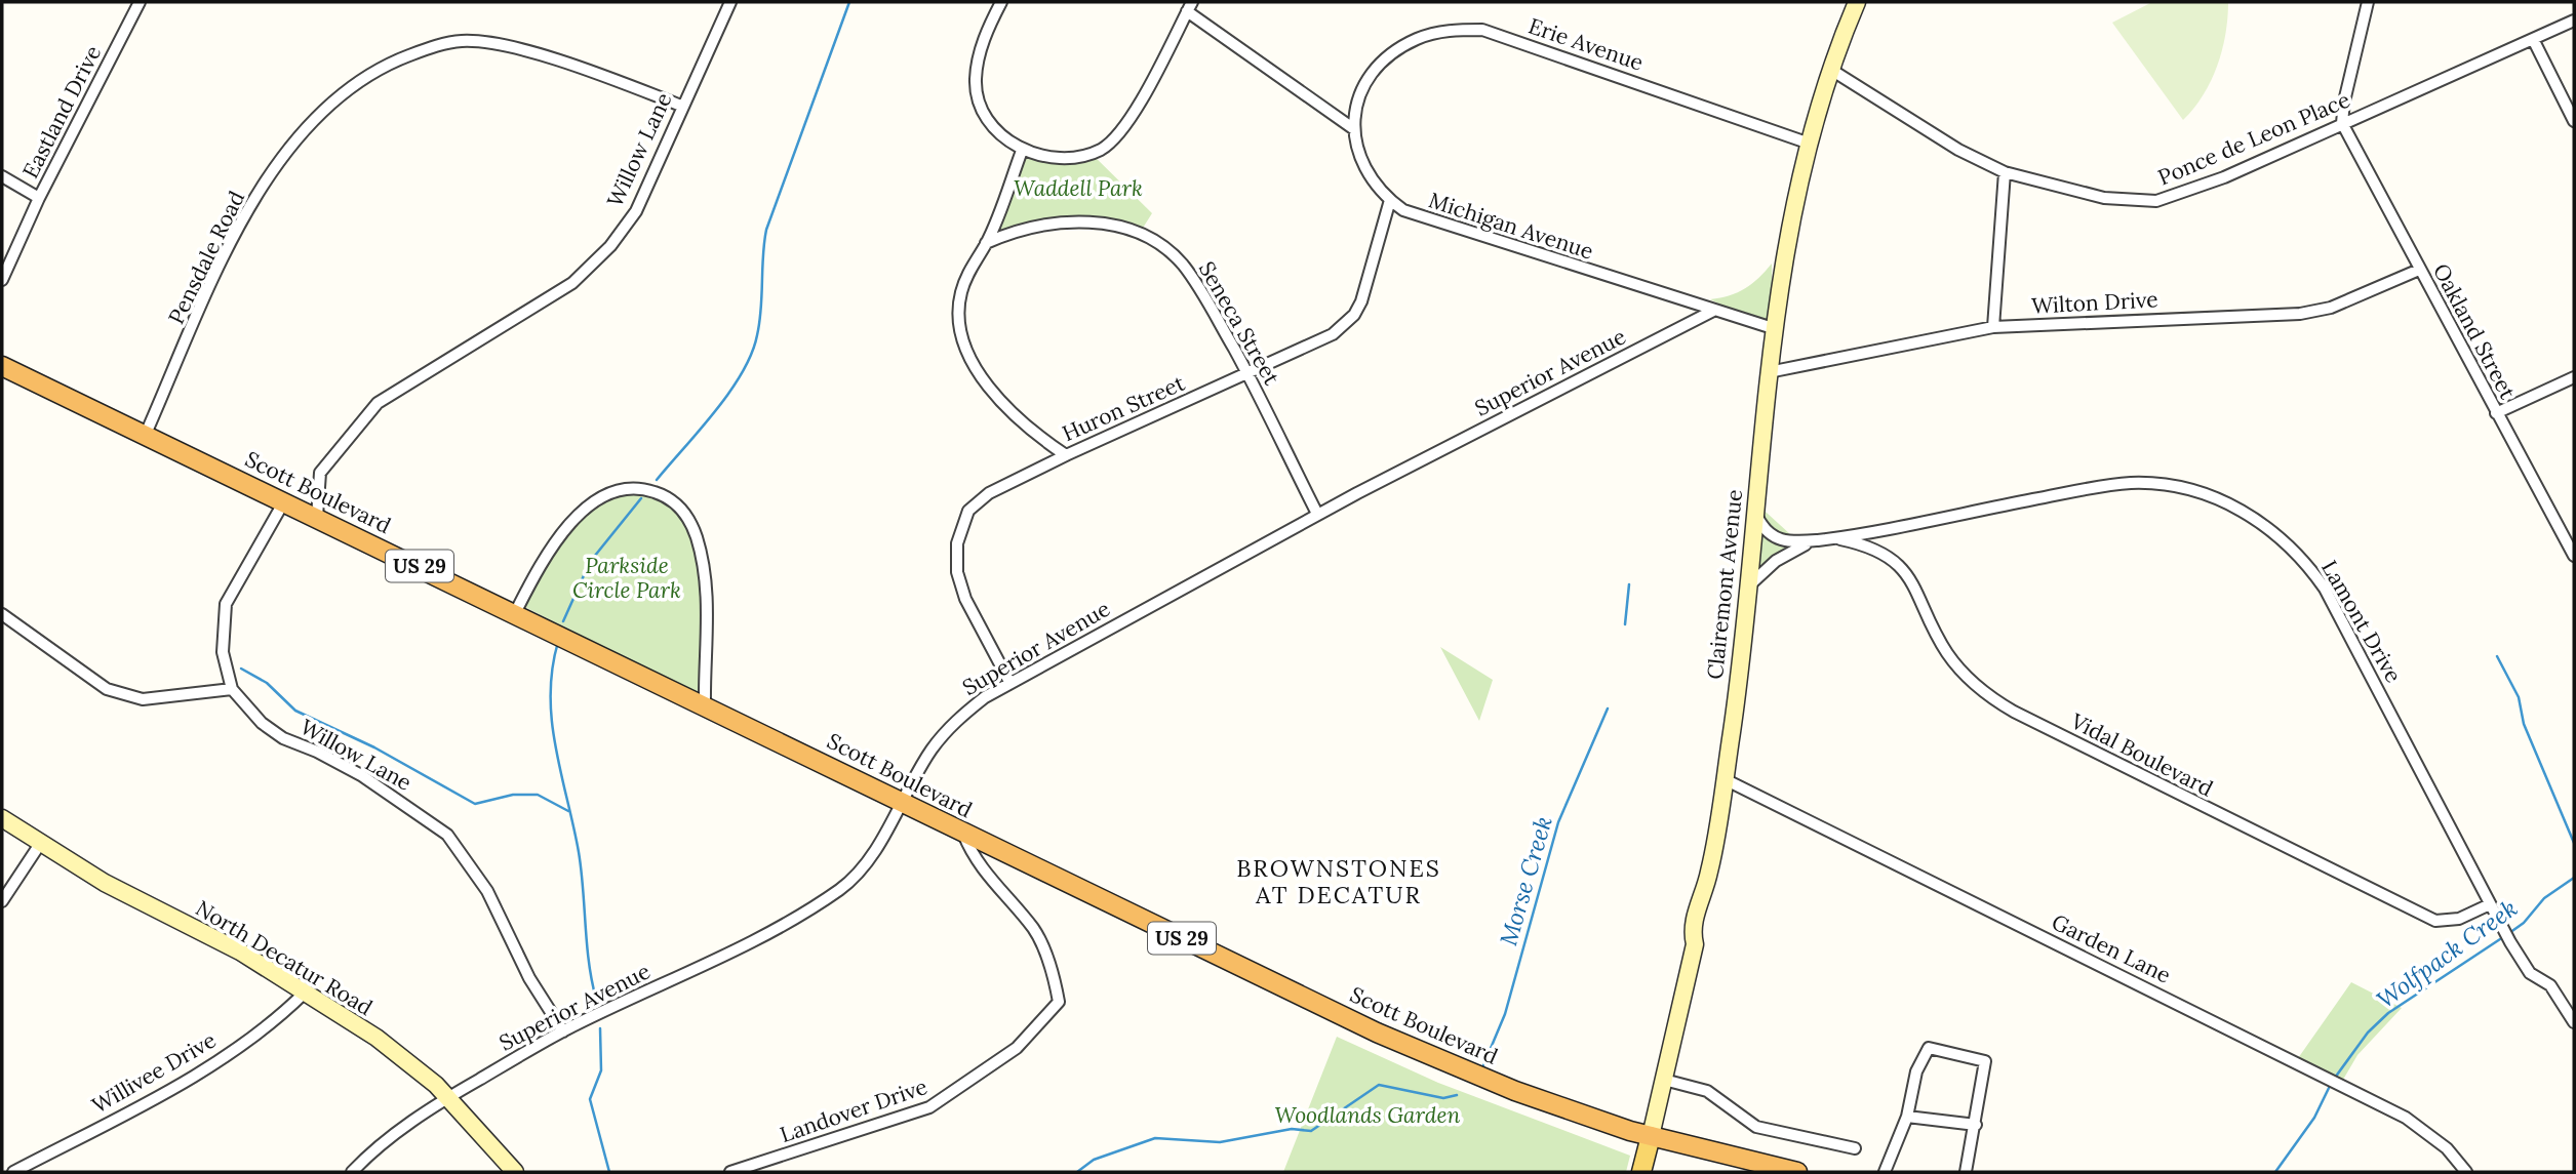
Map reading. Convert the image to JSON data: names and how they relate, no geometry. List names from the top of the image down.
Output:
{
  "streets": {
    "highway": ["Scott Boulevard", "US 29"],
    "main road": ["Clairemont Avenue", "North Decatur Road"],
    "street": [
      "Erie Avenue",
      "Eastland Drive",
      "Ponce de Leon Place",
      "Willow Lane",
      "Michigan Avenue",
      "Pensdale Road",
      "Wilton Drive",
      "Seneca Street",
      "Oakland Street",
      "Superior Avenue",
      "Huron Street",
      "Lamont Drive",
      "Vidal Boulevard",
      "Garden Lane",
      "Willivee Drive",
      "Landover Drive"
    ]
  },
  "crossings": [
    ["Erie Avenue", "Michigan Avenue"],
    ["Erie Avenue", "Clairemont Avenue"],
    ["Ponce de Leon Place", "Oakland Street"],
    ["Ponce de Leon Place", "Clairemont Avenue"],
    ["Willow Lane", "Pensdale Road"],
    ["Willow Lane", "Superior Avenue"],
    ["Willow Lane", "Scott Boulevard"],
    ["Michigan Avenue", "Superior Avenue"],
    ["Michigan Avenue", "Huron Street"],
    ["Michigan Avenue", "Clairemont Avenue"],
    ["Pensdale Road", "Scott Boulevard"],
    ["Wilton Drive", "Oakland Street"],
    ["Wilton Drive", "Clairemont Avenue"],
    ["Seneca Street", "Superior Avenue"],
    ["Seneca Street", "Huron Street"],
    ["Superior Avenue", "Huron Street"],
    ["Superior Avenue", "Scott Boulevard"],
    ["Superior Avenue", "North Decatur Road"],
    ["Scott Boulevard", "Clairemont Avenue"],
    ["Scott Boulevard", "Landover Drive"],
    ["Clairemont Avenue", "Lamont Drive"],
    ["Clairemont Avenue", "Garden Lane"],
    ["Lamont Drive", "Vidal Boulevard"],
    ["North Decatur Road", "Willivee Drive"]
  ],
  "districts": ["BROWNSTONES AT DECATUR"],
  "water": ["Morse Creek", "Wolfpack Creek"],
  "parks": ["Waddell Park", "Parkside Circle Park", "Woodlands Garden"]
}
